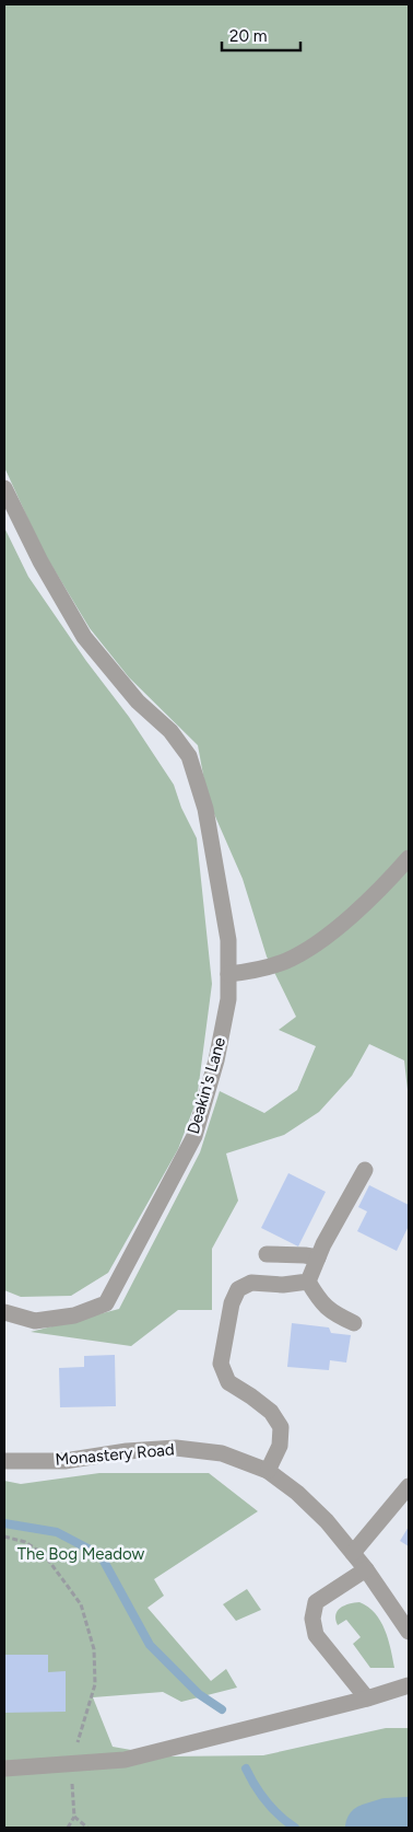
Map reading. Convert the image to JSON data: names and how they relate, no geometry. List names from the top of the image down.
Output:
{
  "streets": {
    "street": ["Deakin's Lane", "Monastery Road"]
  },
  "parks": ["The Bog Meadow"],
  "scale_bar": "20 m"
}
